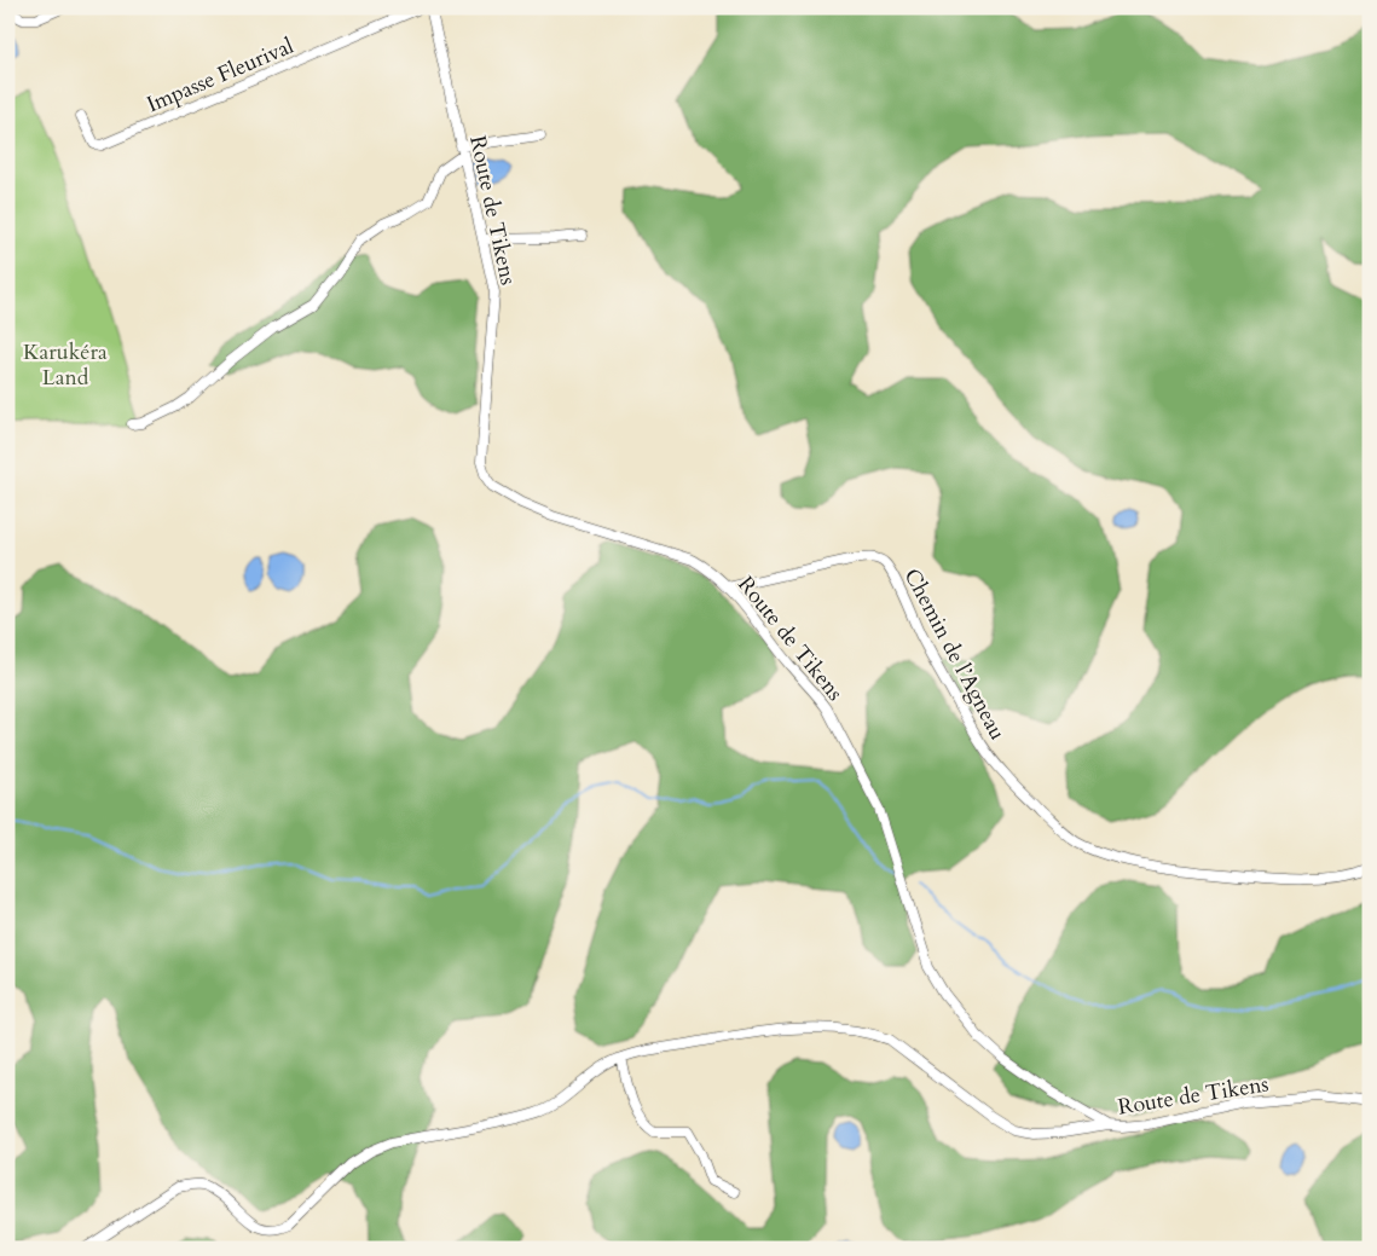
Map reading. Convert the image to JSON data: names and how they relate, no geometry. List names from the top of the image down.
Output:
{
  "streets": {
    "street": ["Impasse Fleurival", "Route de Tikens", "Chemin de l’Agneau"]
  },
  "crossings": [
    ["Route de Tikens", "Chemin de l’Agneau"]
  ],
  "parks": ["Karukéra Land"]
}
